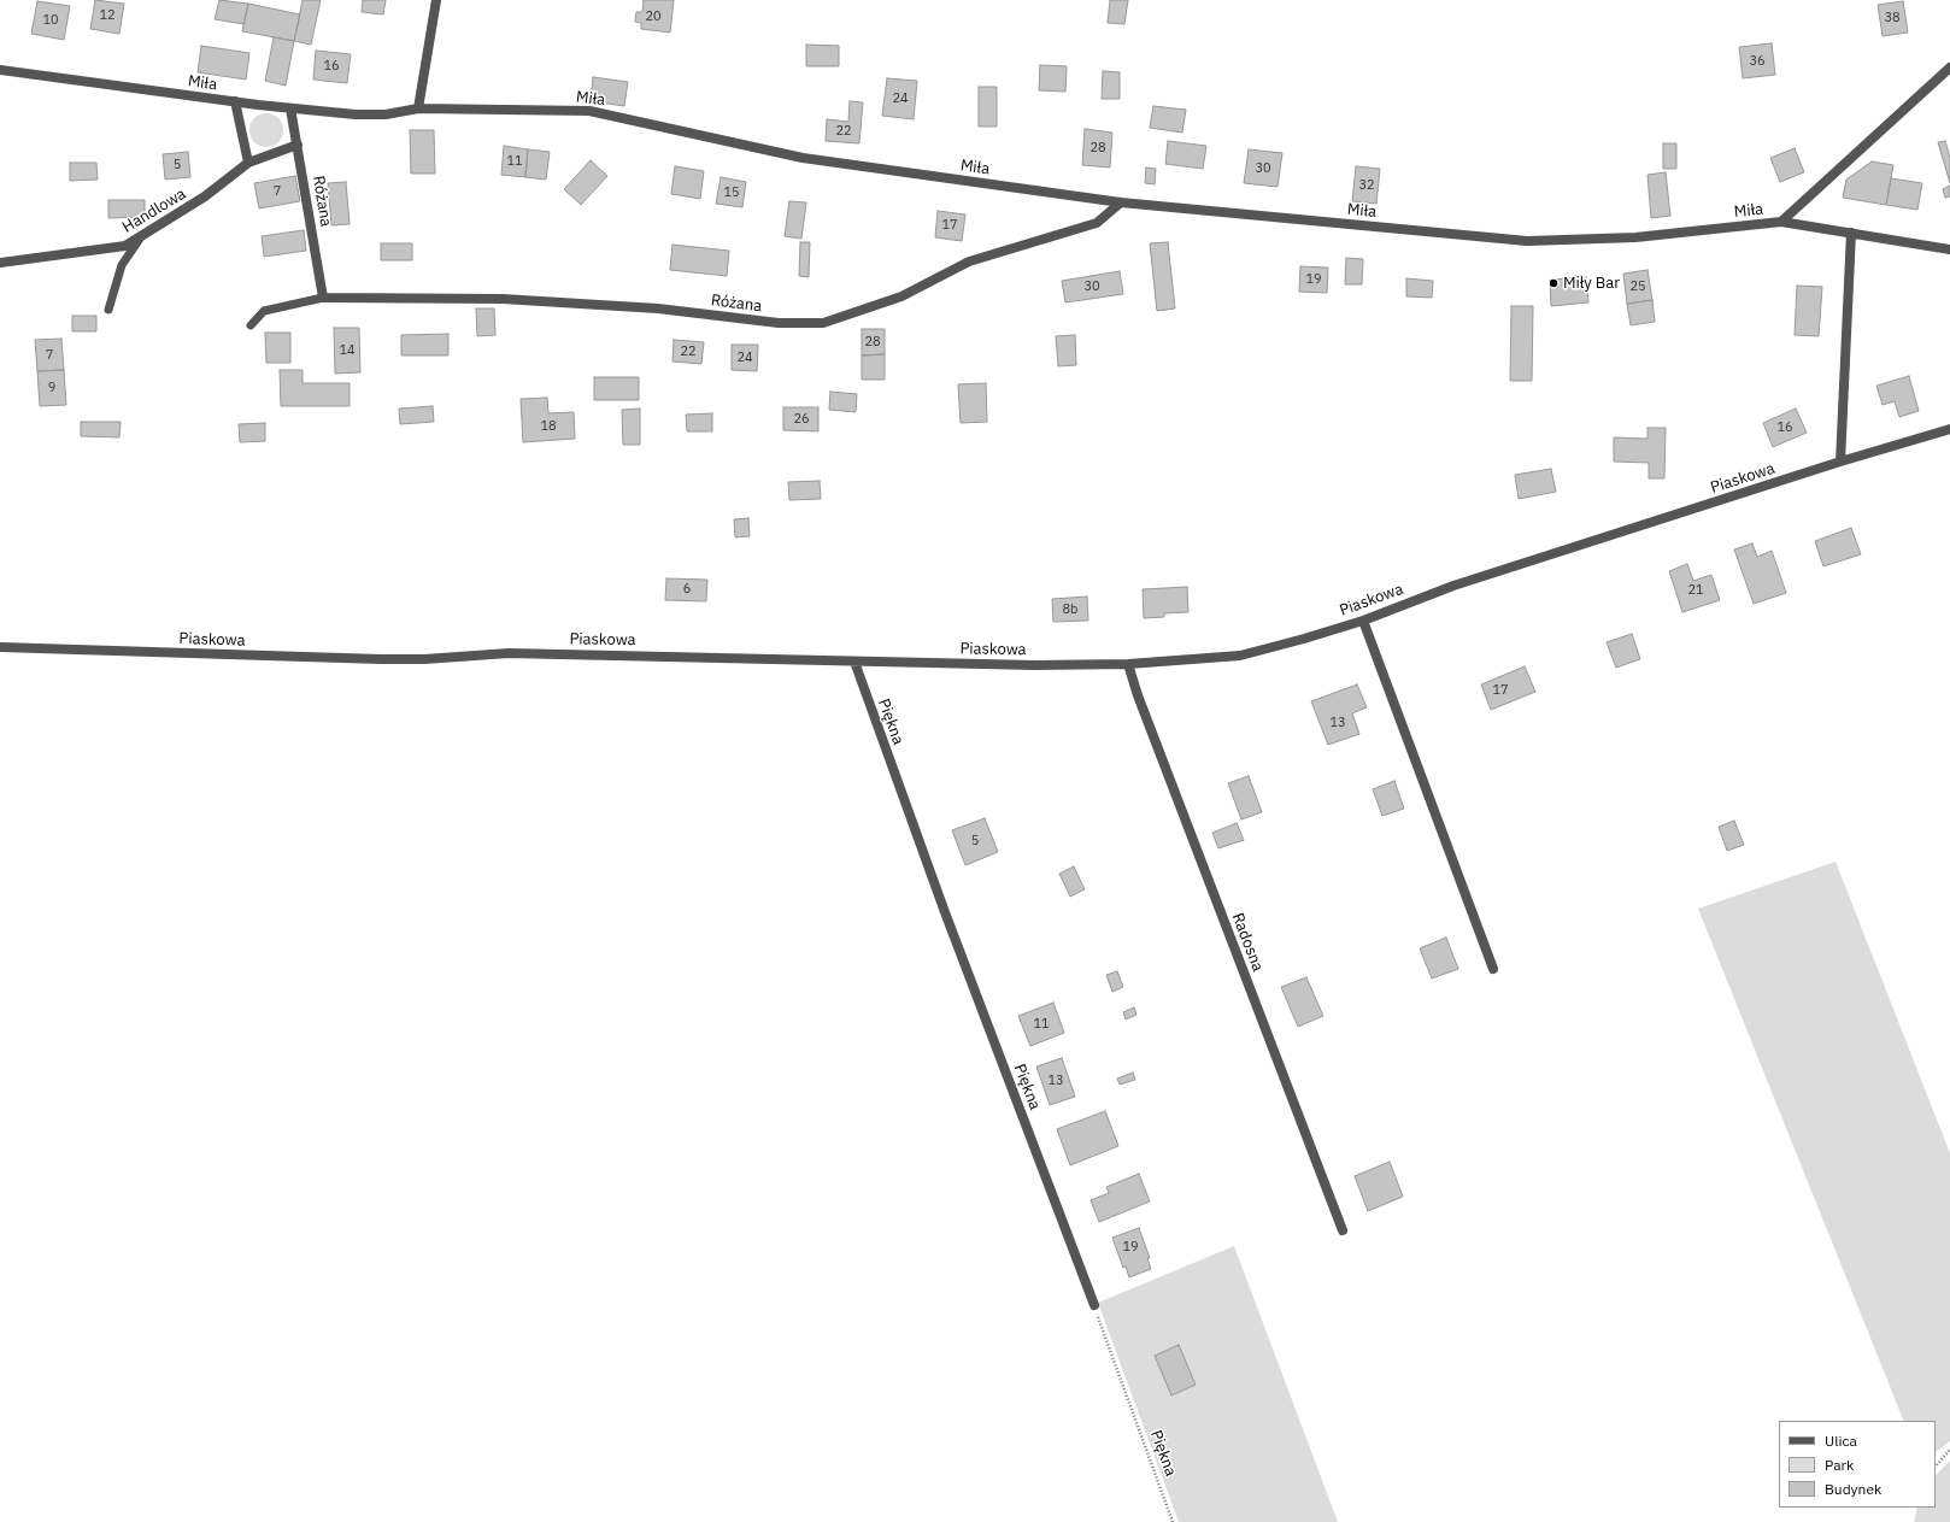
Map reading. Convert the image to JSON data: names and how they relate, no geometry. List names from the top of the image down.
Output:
{
  "streets": {
    "street": [
      "Miła",
      "Różana",
      "Handlowa",
      "Piaskowa",
      "Piękna",
      "Radosna"
    ]
  },
  "crossings": [
    ["Miła", "Różana"],
    ["Piaskowa", "Piękna"],
    ["Piaskowa", "Radosna"]
  ],
  "places": ["Miły Bar"],
  "house_numbers": [
    "12",
    "20",
    "38",
    "10",
    "36",
    "16",
    "24",
    "22",
    "28",
    "11",
    "5",
    "30",
    "32",
    "7",
    "15",
    "17",
    "19",
    "30",
    "25",
    "28",
    "14",
    "22",
    "7",
    "24",
    "9",
    "26",
    "18",
    "16",
    "6",
    "21",
    "8b",
    "17",
    "13",
    "5",
    "11",
    "13",
    "19"
  ],
  "legend": ["Ulica", "Park", "Budynek"]
}
